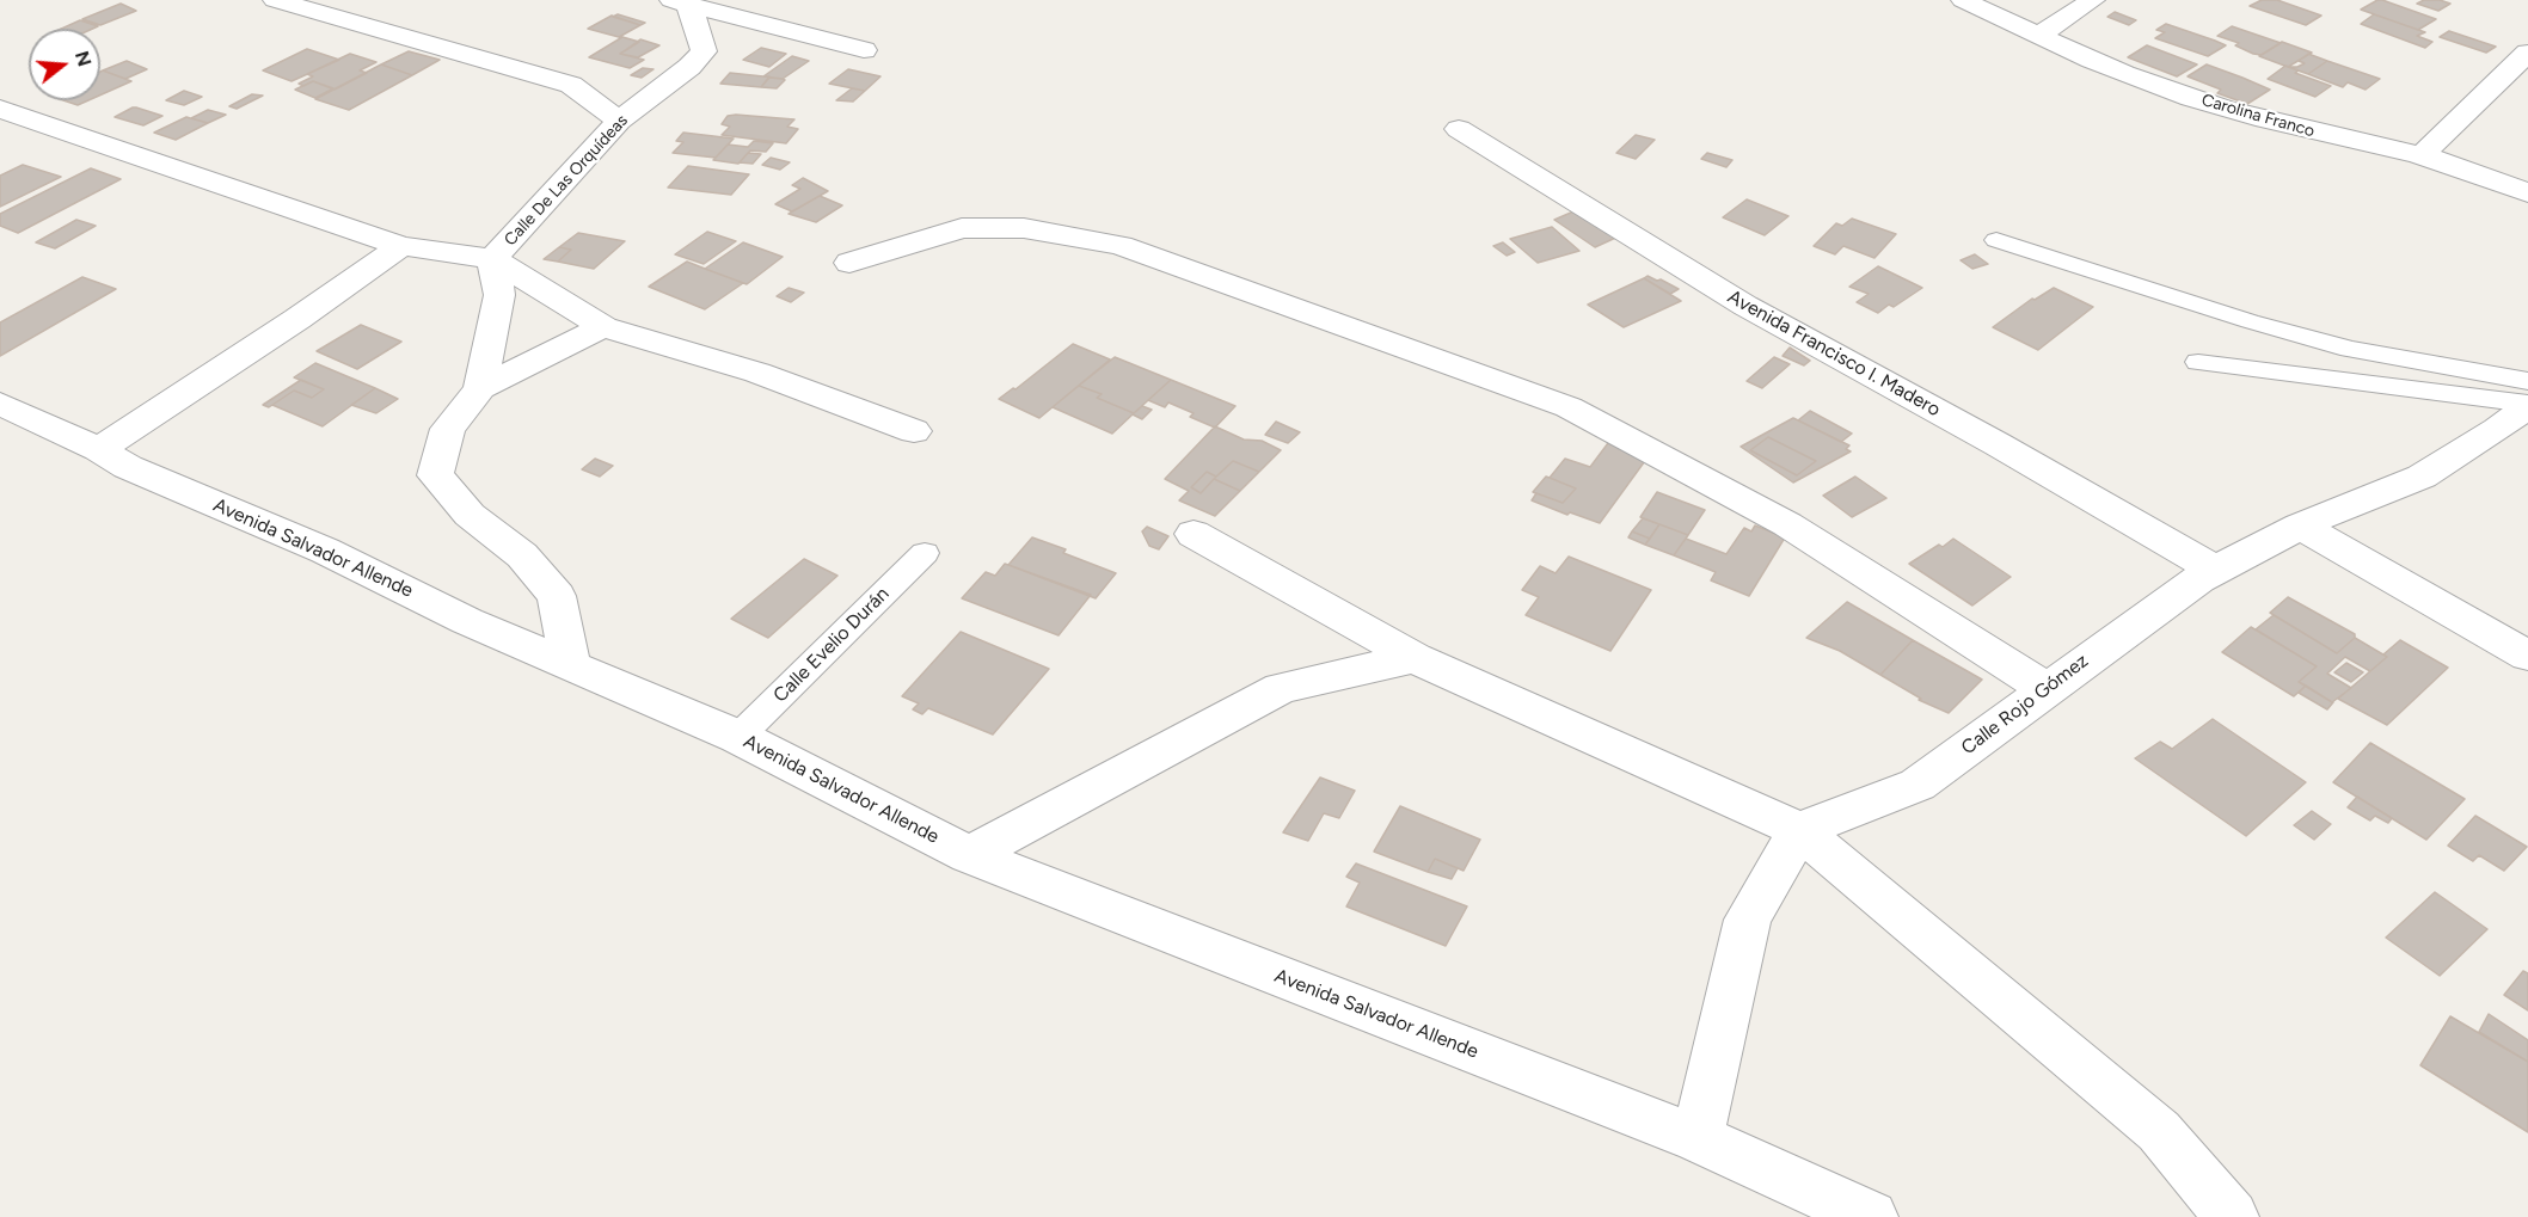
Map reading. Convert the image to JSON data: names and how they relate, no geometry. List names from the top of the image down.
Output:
{
  "streets": {
    "street": [
      "Carolina Franco",
      "Calle De Las Orquídeas",
      "Avenida Francisco I. Madero",
      "Avenida Salvador Allende",
      "Calle Rojo Gómez"
    ],
    "lane": ["Calle Evelio Durán"]
  },
  "crossings": [
    ["Avenida Francisco I. Madero", "Calle Rojo Gómez"],
    ["Avenida Salvador Allende", "Calle Evelio Durán"]
  ],
  "north": "right"
}
